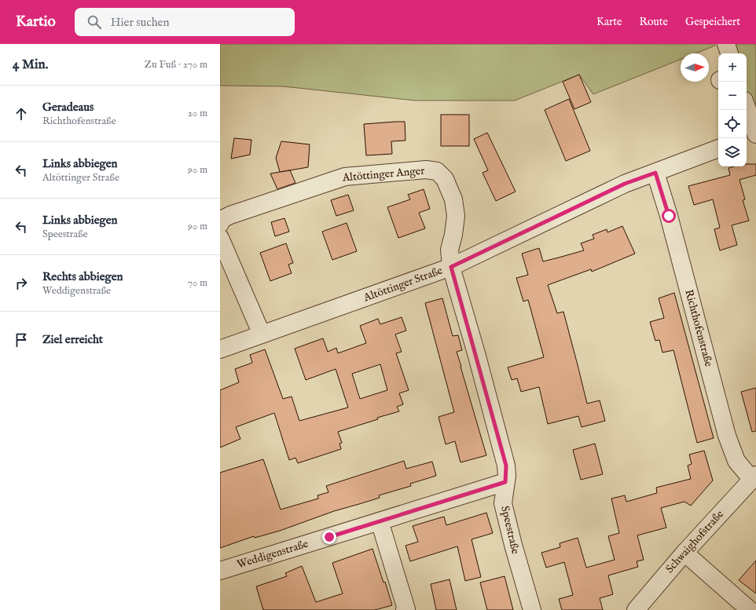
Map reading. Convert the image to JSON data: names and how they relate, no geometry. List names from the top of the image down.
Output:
{
  "streets": {
    "street": [
      "Altöttinger Anger",
      "Altöttinger Straße",
      "Richthofenstraße",
      "Speestraße",
      "Schwaighofstraße",
      "Weddigenstraße"
    ]
  },
  "crossings": [
    ["Altöttinger Anger", "Altöttinger Straße"],
    ["Altöttinger Anger", "Speestraße"],
    ["Altöttinger Straße", "Richthofenstraße"],
    ["Altöttinger Straße", "Speestraße"],
    ["Richthofenstraße", "Schwaighofstraße"],
    ["Speestraße", "Weddigenstraße"]
  ],
  "north": "right",
  "page": {
    "header": "Kartio",
    "search": "Hier suchen",
    "nav": ["Karte", "Route", "Gespeichert"],
    "heading": ["4 Min.", "Zu Fuß · 270 m"],
    "map_buttons": ["+", "−"],
    "list": [
      ["Geradeaus", "Richthofenstraße", "20 m"],
      ["Links abbiegen", "Altöttinger Straße", "90 m"],
      ["Links abbiegen", "Speestraße", "90 m"],
      ["Rechts abbiegen", "Weddigenstraße", "70 m"],
      "Ziel erreicht"
    ]
  }
}
